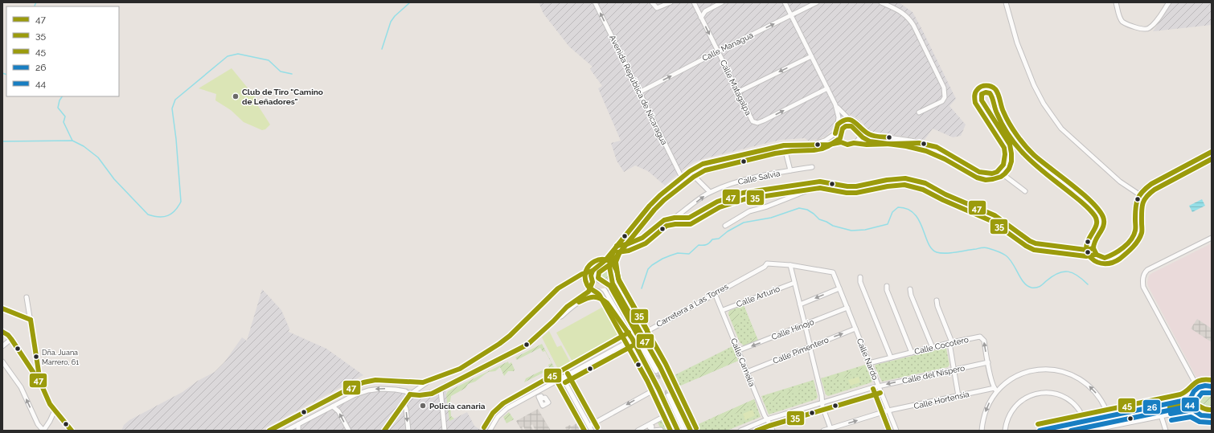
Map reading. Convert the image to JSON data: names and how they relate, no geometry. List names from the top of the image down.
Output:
{
  "streets": {
    "street": [
      "Calle Managua",
      "Calle Matagalpa",
      "Avenida República de Nicaragua",
      "Calle Salvia",
      "Calle Arturio",
      "Carretera a Las Torres",
      "Calle Hinojo",
      "Calle Cocotero",
      "Calle Pimentero",
      "Calle Nardo",
      "Calle Camelia",
      "Calle del Níspero",
      "Calle Hortensia"
    ]
  },
  "crossings": [
    ["Calle Managua", "Calle Matagalpa"],
    ["Calle Managua", "Avenida República de Nicaragua"],
    ["Calle Arturio", "Calle Camelia"],
    ["Carretera a Las Torres", "Calle Nardo"],
    ["Carretera a Las Torres", "Calle Camelia"],
    ["Calle Hinojo", "Calle Nardo"],
    ["Calle Hinojo", "Calle Camelia"],
    ["Calle Cocotero", "Calle Nardo"],
    ["Calle Cocotero", "Calle del Níspero"],
    ["Calle Cocotero", "Calle Hortensia"],
    ["Calle Pimentero", "Calle Nardo"],
    ["Calle Pimentero", "Calle Camelia"],
    ["Calle Nardo", "Calle del Níspero"],
    ["Calle Nardo", "Calle Hortensia"],
    ["Calle Camelia", "Calle del Níspero"]
  ],
  "one_way": [
    "Calle Managua",
    "Avenida República de Nicaragua",
    "Calle Hinojo",
    "Calle Pimentero"
  ],
  "places": ["Club de Tiro \"Camino de Leñadores\"", "Dña. Juana Marrero, 61", "Policía canaria"],
  "lines": [
    "transit line 47",
    "transit line 35",
    "transit line 45",
    "transit line 26",
    "transit line 44"
  ],
  "legend": [
    "47",
    "35",
    "45",
    "26",
    "44"
  ]
}
